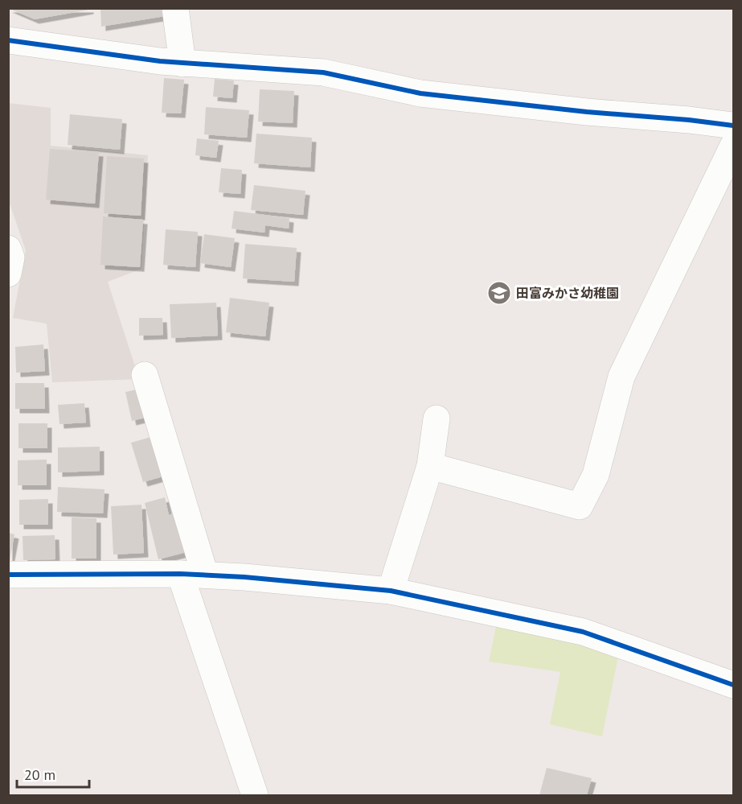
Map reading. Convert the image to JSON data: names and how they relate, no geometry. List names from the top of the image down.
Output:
{
  "places": {
    "school or university": ["田富みかさ幼稚園"]
  },
  "scale_bar": "20 m"
}
